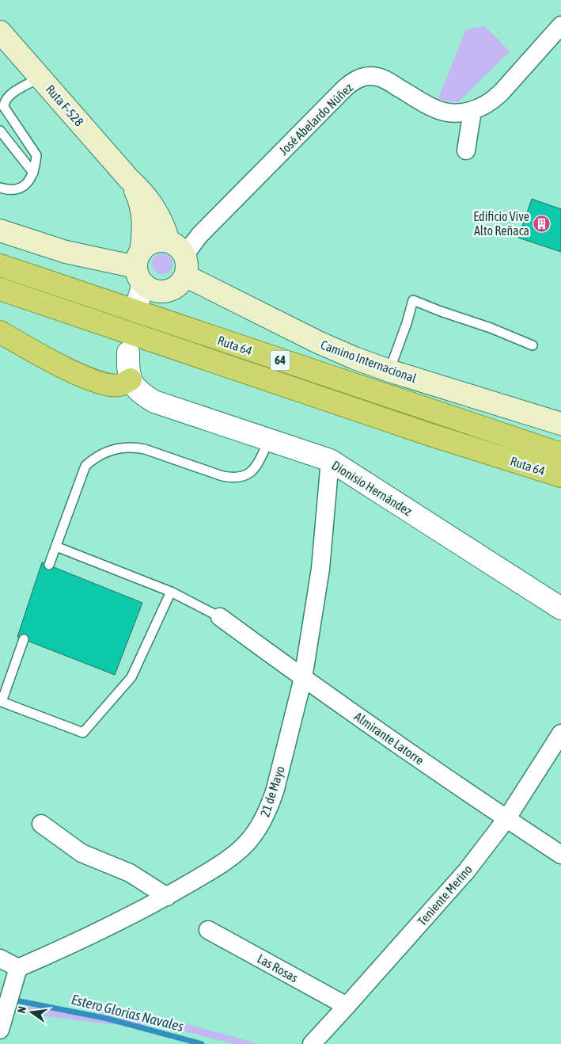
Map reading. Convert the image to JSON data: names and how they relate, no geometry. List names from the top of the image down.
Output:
{
  "streets": {
    "highway": ["Ruta 64", "64"],
    "main road": ["Ruta F-528", "Camino Internacional"],
    "street": [
      "José Abelardo Núñez",
      "Dionisio Hernández",
      "Almirante Latorre",
      "21 de Mayo",
      "Teniente Merino",
      "Las Rosas"
    ]
  },
  "crossings": [
    ["Ruta F-528", "José Abelardo Núñez"],
    ["Ruta F-528", "Camino Internacional"],
    ["José Abelardo Núñez", "Camino Internacional"],
    ["Dionisio Hernández", "21 de Mayo"],
    ["Almirante Latorre", "21 de Mayo"],
    ["Almirante Latorre", "Teniente Merino"],
    ["Teniente Merino", "Las Rosas"]
  ],
  "water": ["Estero Glorias Navales"],
  "places": {
    "building": ["Edificio Vive Alto Reñaca"]
  },
  "north": "left"
}
